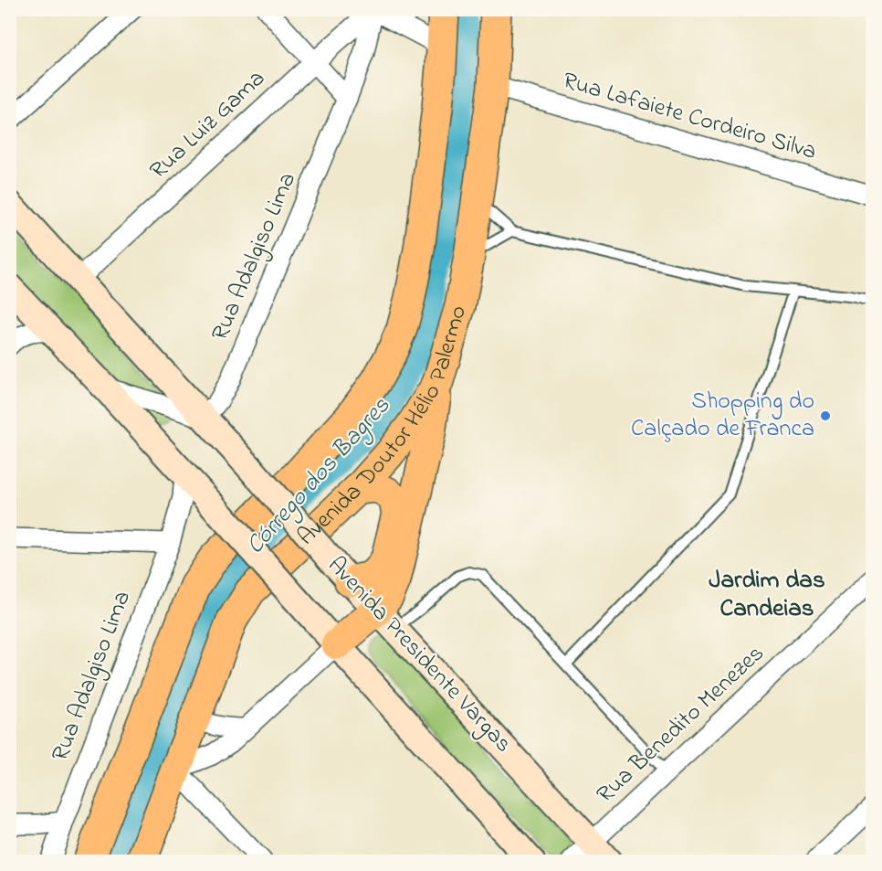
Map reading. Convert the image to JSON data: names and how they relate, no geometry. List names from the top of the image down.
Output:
{
  "streets": {
    "main road": ["Avenida Doutor Hélio Palermo", "Avenida Presidente Vargas"],
    "street": [
      "Rua Lafaiete Cordeiro Silva",
      "Rua Luiz Gama",
      "Rua Adalgiso Lima",
      "Rua Benedito Menezes"
    ]
  },
  "crossings": [
    ["Rua Lafaiete Cordeiro Silva", "Avenida Doutor Hélio Palermo"],
    ["Rua Luiz Gama", "Rua Adalgiso Lima"],
    ["Rua Luiz Gama", "Avenida Presidente Vargas"],
    ["Rua Adalgiso Lima", "Avenida Presidente Vargas"],
    ["Avenida Presidente Vargas", "Rua Benedito Menezes"]
  ],
  "districts": ["Jardim das Candeias"],
  "water": ["Córrego dos Bagres"],
  "places": ["Shopping do Calçado de Franca"]
}
